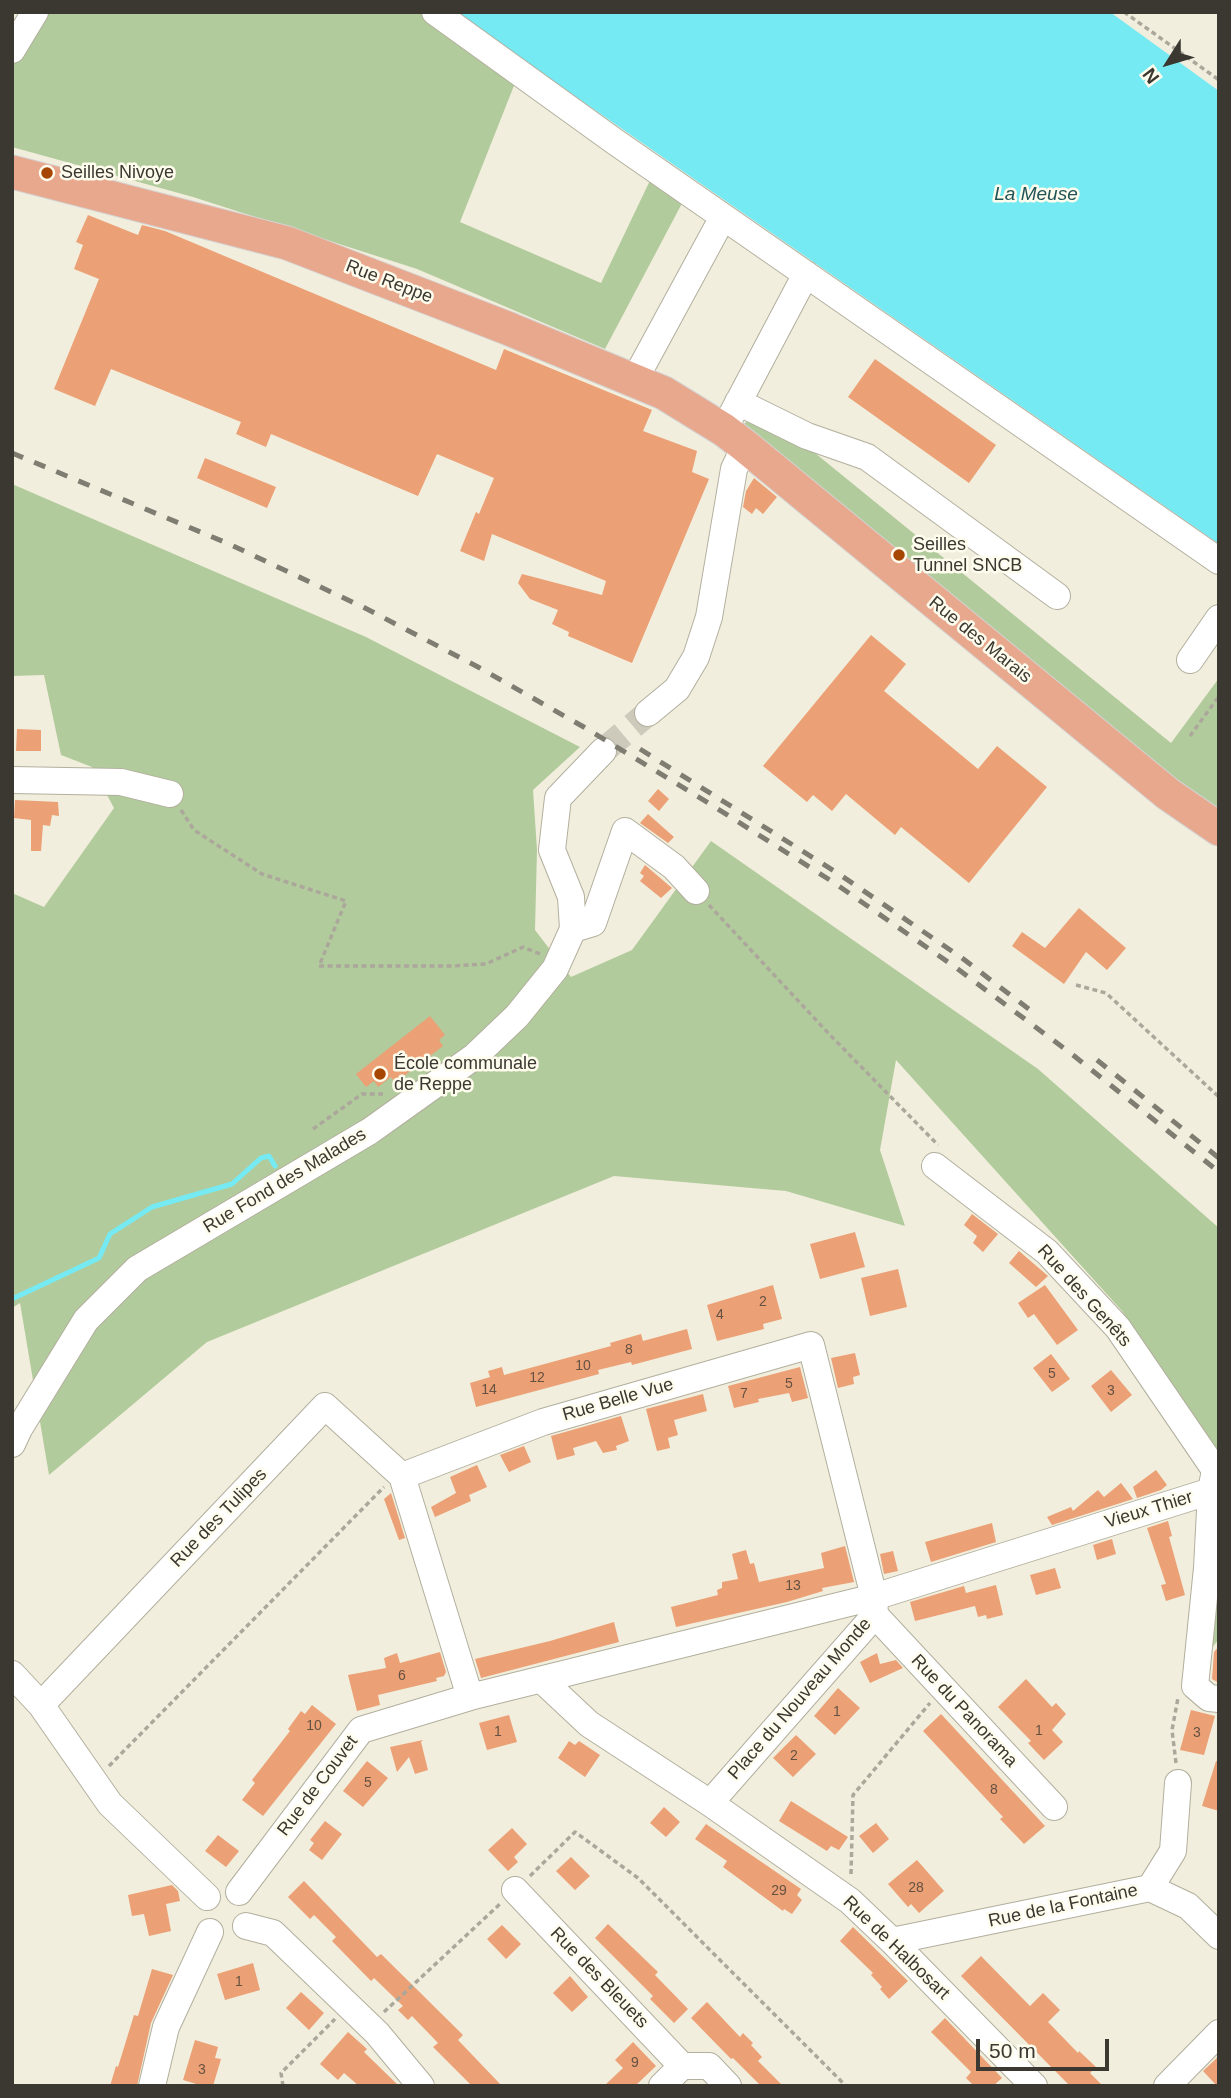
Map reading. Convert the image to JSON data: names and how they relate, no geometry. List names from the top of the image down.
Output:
{
  "streets": {
    "main road": ["Rue Reppe", "Rue des Marais"],
    "street": [
      "Rue Fond des Malades",
      "Rue des Genêts",
      "Rue Belle Vue",
      "Vieux Thier",
      "Rue des Tulipes",
      "Place du Nouveau Monde",
      "Rue du Panorama",
      "Rue de Couvet",
      "Rue de la Fontaine",
      "Rue de Halbosart",
      "Rue des Bleuets"
    ]
  },
  "crossings": [
    ["Rue Reppe", "Rue des Marais"],
    ["Rue des Genêts", "Vieux Thier"],
    ["Rue Belle Vue", "Vieux Thier"],
    ["Rue Belle Vue", "Rue des Tulipes"],
    ["Rue Belle Vue", "Place du Nouveau Monde"],
    ["Rue Belle Vue", "Rue du Panorama"],
    ["Vieux Thier", "Place du Nouveau Monde"],
    ["Vieux Thier", "Rue du Panorama"],
    ["Place du Nouveau Monde", "Rue du Panorama"],
    ["Place du Nouveau Monde", "Rue de Couvet"],
    ["Place du Nouveau Monde", "Rue de Halbosart"],
    ["Rue de la Fontaine", "Rue de Halbosart"]
  ],
  "water": ["La Meuse"],
  "places": ["Seilles Nivoye", "Seilles Tunnel SNCB", "École communale de Reppe"],
  "house_numbers": [
    "2",
    "4",
    "8",
    "10",
    "5",
    "12",
    "5",
    "14",
    "3",
    "7",
    "13",
    "6",
    "1",
    "10",
    "1",
    "1",
    "3",
    "2",
    "5",
    "8",
    "28",
    "29",
    "1",
    "9",
    "3"
  ],
  "scale_bar": "50 m",
  "north": "bottom left"
}
